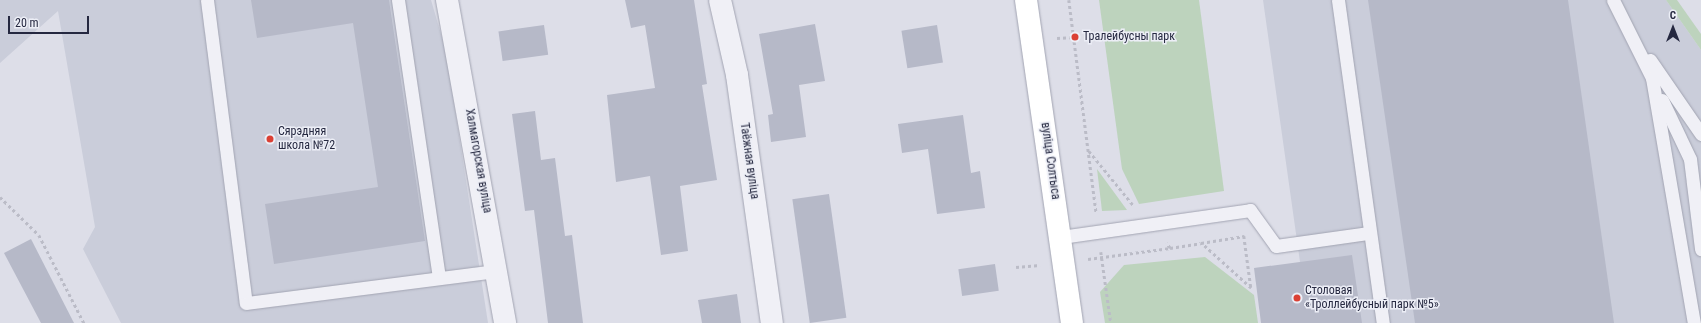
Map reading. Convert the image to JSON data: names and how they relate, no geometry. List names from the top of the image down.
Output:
{
  "streets": {
    "main road": ["вуліца Солтыса"],
    "street": ["Халмагорская вуліца", "Таёжная вуліца"]
  },
  "places": ["Тралейбусны парк", "Сярэдняя школа №72", "Столовая «Троллейбусный парк №5»"],
  "scale_bar": "20 m",
  "north": "top"
}
